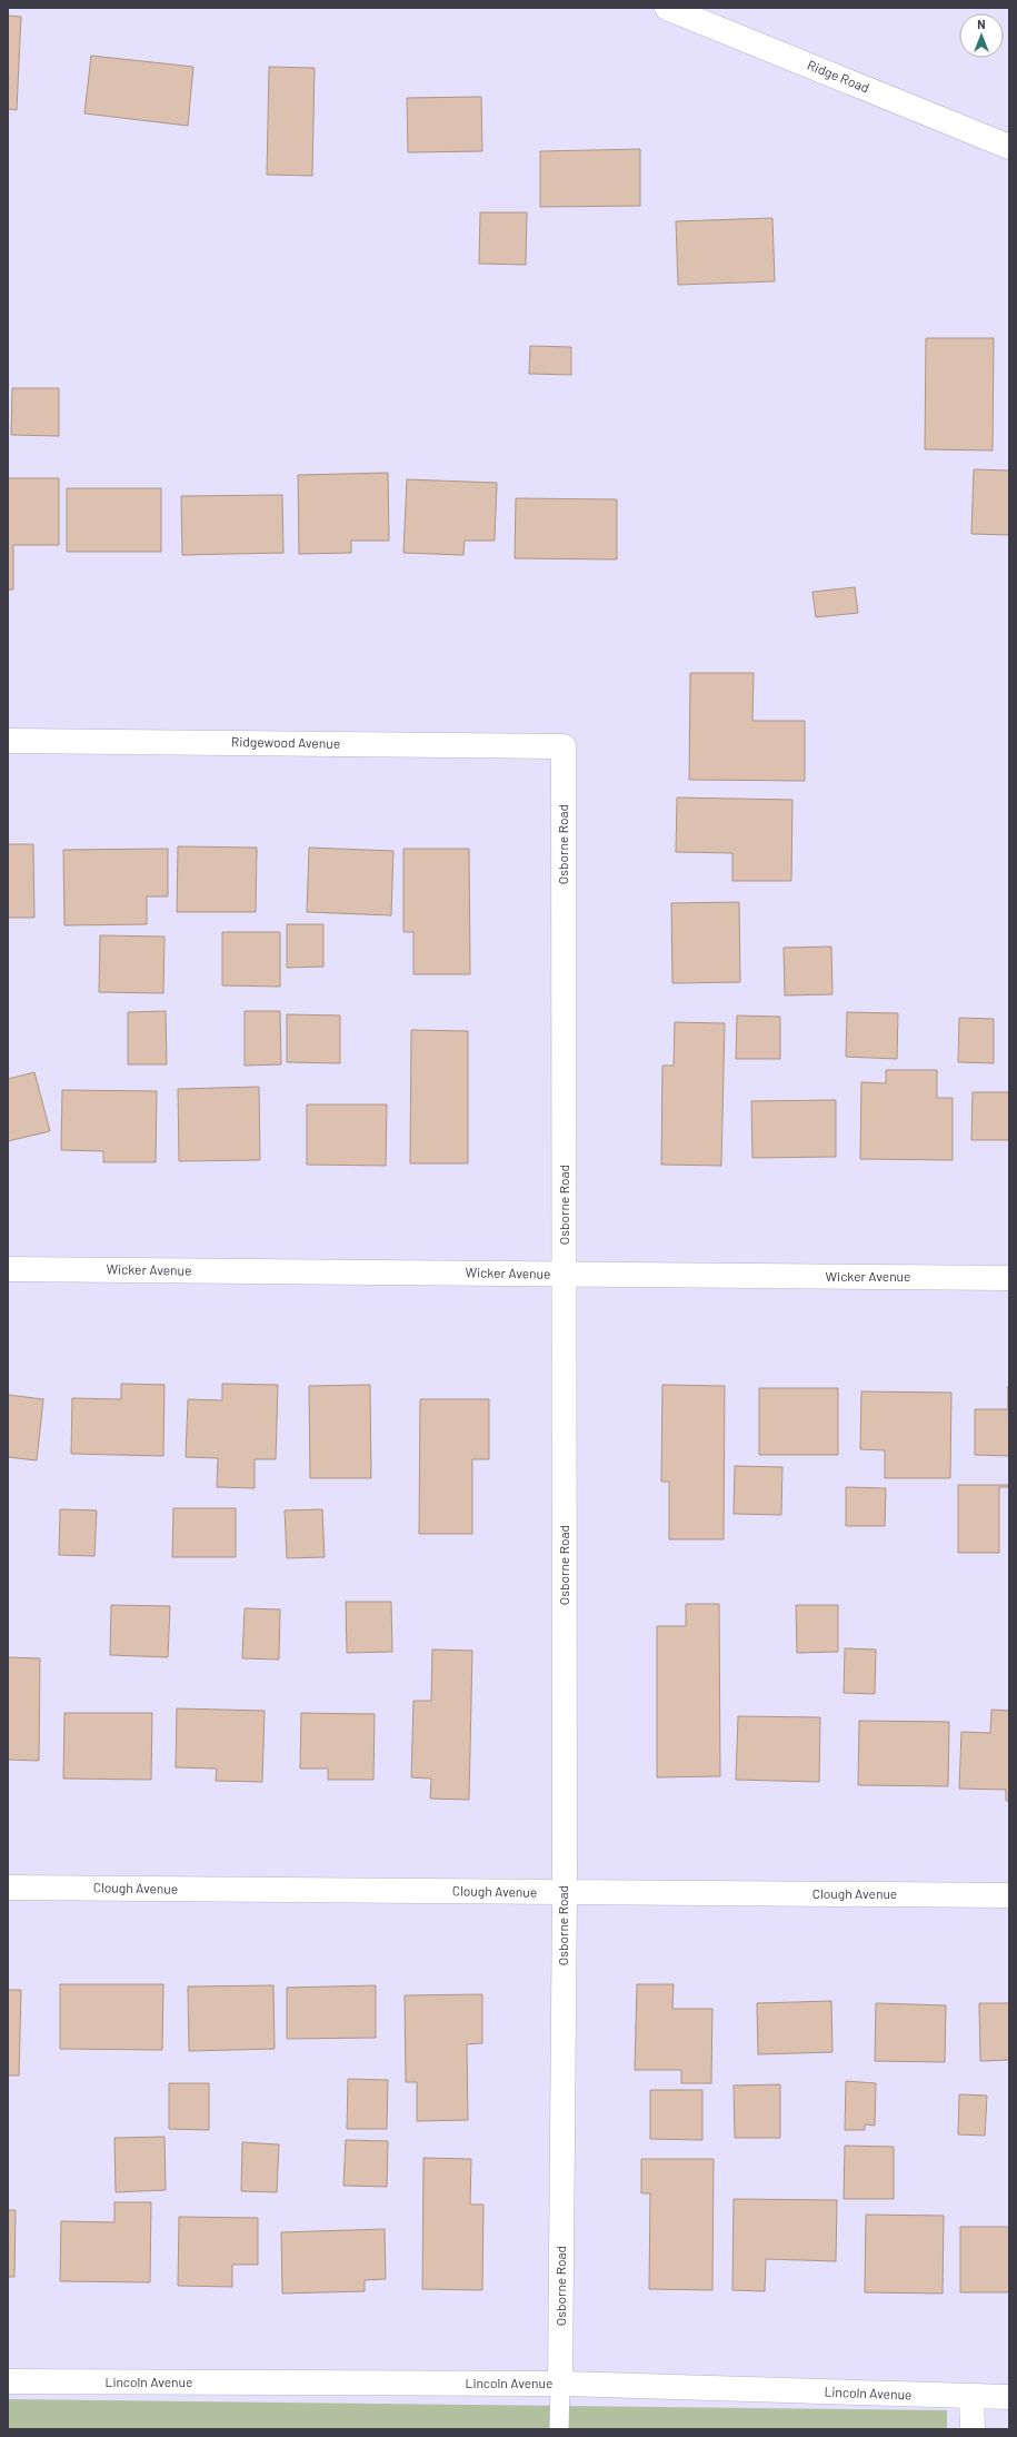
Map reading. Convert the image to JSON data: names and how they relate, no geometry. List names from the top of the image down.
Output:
{
  "streets": {
    "street": [
      "Ridge Road",
      "Ridgewood Avenue",
      "Osborne Road",
      "Wicker Avenue",
      "Clough Avenue",
      "Lincoln Avenue"
    ]
  },
  "crossings": [
    ["Ridgewood Avenue", "Osborne Road"],
    ["Osborne Road", "Wicker Avenue"],
    ["Osborne Road", "Clough Avenue"],
    ["Osborne Road", "Lincoln Avenue"]
  ],
  "north": "top"
}
